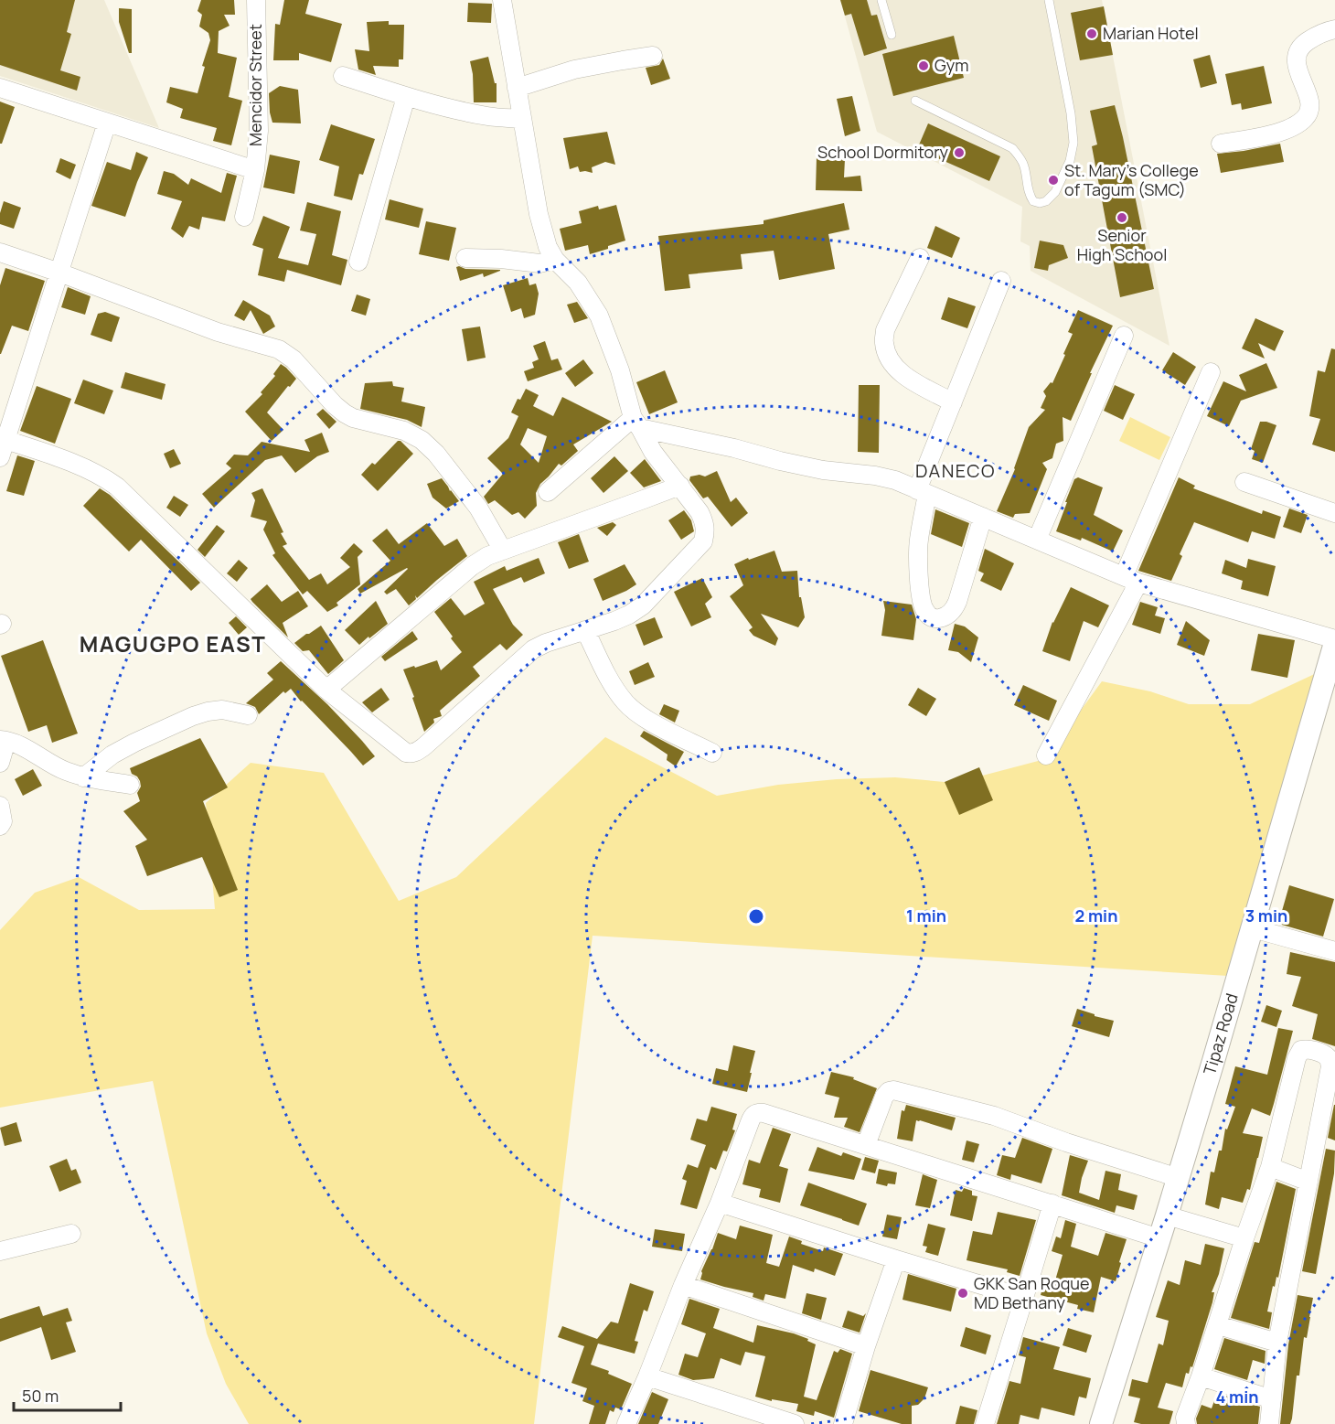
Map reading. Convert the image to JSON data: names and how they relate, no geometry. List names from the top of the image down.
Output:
{
  "streets": {
    "street": ["Mencidor Street", "Tipaz Road"]
  },
  "districts": ["DANECO", "MAGUGPO EAST"],
  "places": [
    "Marian Hotel",
    "Gym",
    "School Dormitory",
    "St. Mary's College of Tagum (SMC)",
    "Senior High School",
    "GKK San Roque MD Bethany"
  ],
  "scale_bar": "50 m",
  "rings": [
    "1 min",
    "2 min",
    "3 min",
    "4 min"
  ]
}
